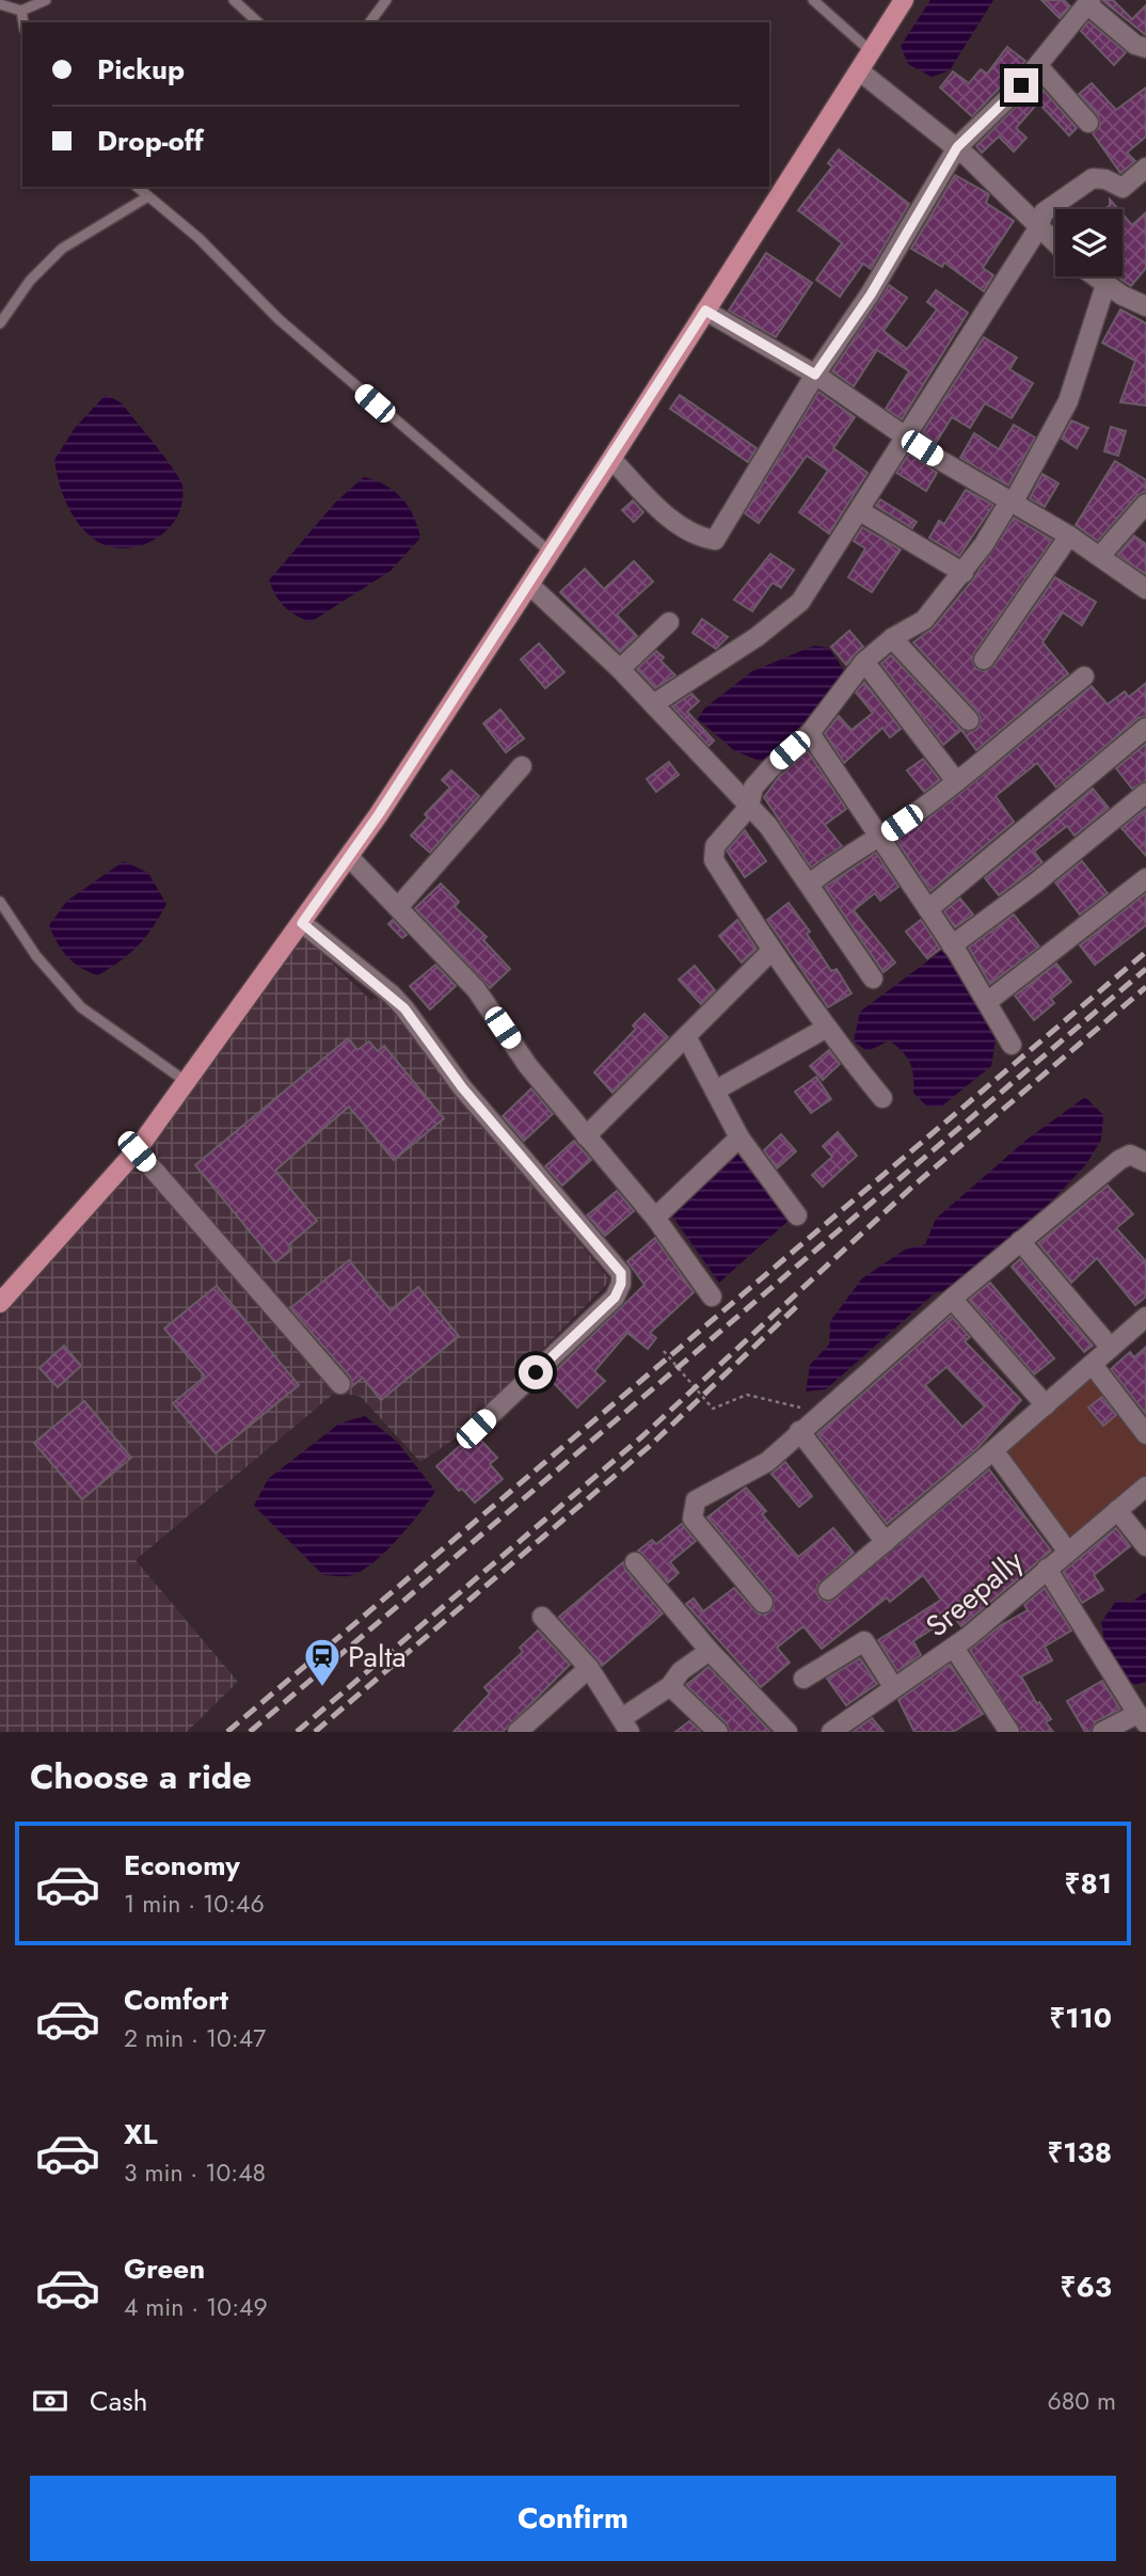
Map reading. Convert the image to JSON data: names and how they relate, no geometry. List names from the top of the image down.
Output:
{
  "streets": {
    "street": ["Sreepally"]
  },
  "places": {
    "station": ["Palta"]
  },
  "page": {
    "banner": ["Pickup", "Drop-off"],
    "heading": "Choose a ride",
    "list": [
      {
        "name": "Economy",
        "note": "1 min · 10:46",
        "value": "₹81"
      },
      {
        "name": "Comfort",
        "note": "2 min · 10:47",
        "value": "₹110"
      },
      {
        "name": "XL",
        "note": "3 min · 10:48",
        "value": "₹138"
      },
      {
        "name": "Green",
        "note": "4 min · 10:49",
        "value": "₹63"
      }
    ],
    "pay": ["Cash", "680 m"],
    "buttons": "Confirm"
  }
}
